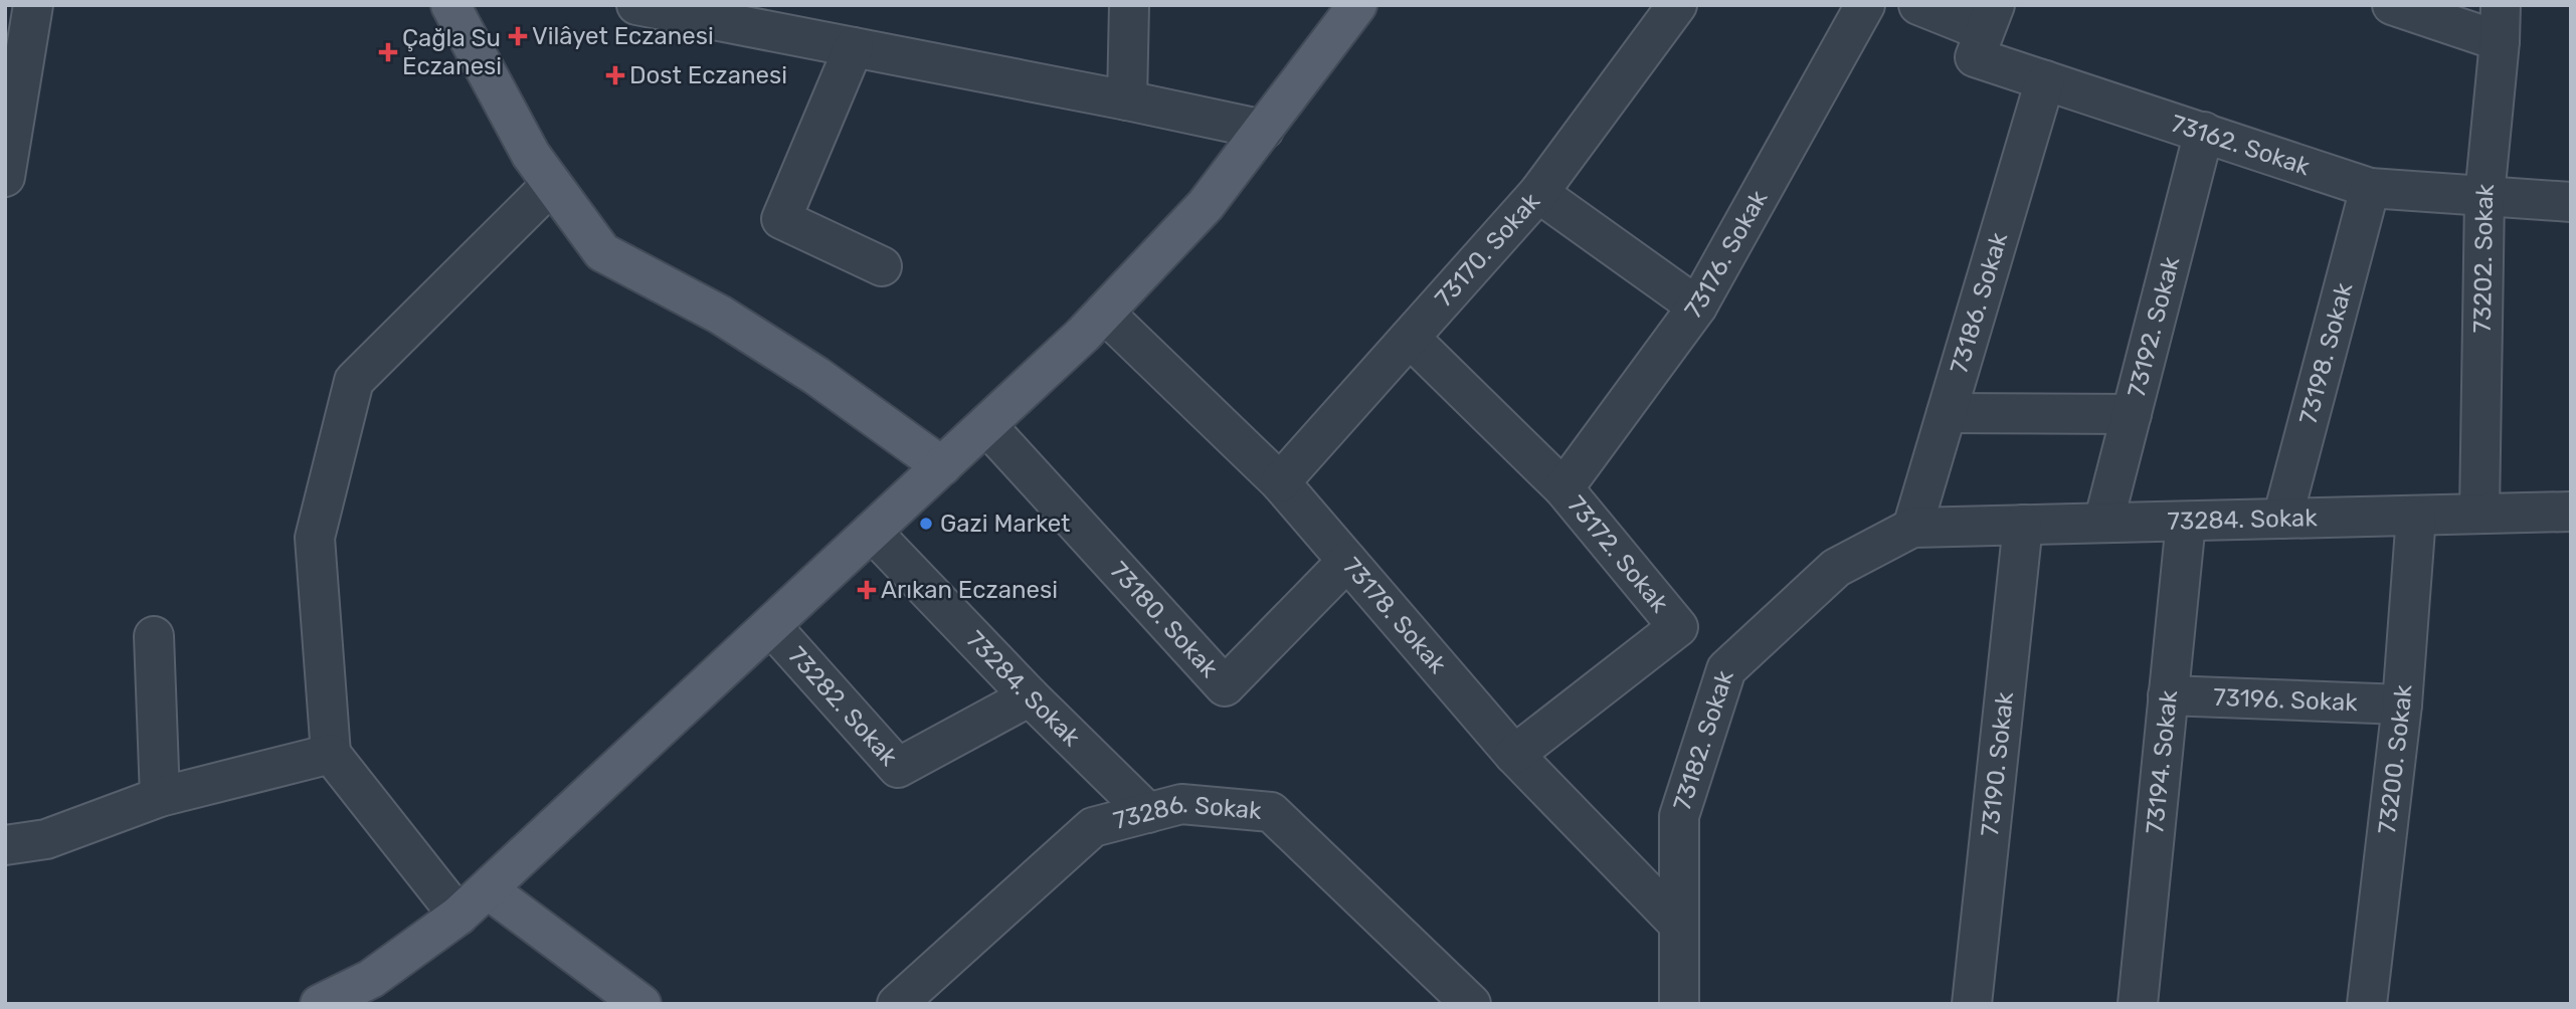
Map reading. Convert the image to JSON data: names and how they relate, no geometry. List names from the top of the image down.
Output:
{
  "streets": {
    "street": [
      "73162. Sokak",
      "73170. Sokak",
      "73176. Sokak",
      "73202. Sokak",
      "73186. Sokak",
      "73192. Sokak",
      "73198. Sokak",
      "73284. Sokak",
      "73172. Sokak",
      "73178. Sokak",
      "73180. Sokak",
      "73196. Sokak",
      "73282. Sokak",
      "73182. Sokak",
      "73200. Sokak",
      "73194. Sokak",
      "73190. Sokak",
      "73286. Sokak"
    ]
  },
  "crossings": [
    ["73162. Sokak", "73202. Sokak"],
    ["73162. Sokak", "73186. Sokak"],
    ["73162. Sokak", "73192. Sokak"],
    ["73162. Sokak", "73198. Sokak"],
    ["73170. Sokak", "73172. Sokak"],
    ["73170. Sokak", "73178. Sokak"],
    ["73176. Sokak", "73172. Sokak"],
    ["73202. Sokak", "73284. Sokak"],
    ["73186. Sokak", "73284. Sokak"],
    ["73186. Sokak", "73182. Sokak"],
    ["73192. Sokak", "73284. Sokak"],
    ["73198. Sokak", "73284. Sokak"],
    ["73284. Sokak", "73282. Sokak"],
    ["73284. Sokak", "73182. Sokak"],
    ["73284. Sokak", "73200. Sokak"],
    ["73284. Sokak", "73194. Sokak"],
    ["73284. Sokak", "73190. Sokak"],
    ["73284. Sokak", "73286. Sokak"],
    ["73172. Sokak", "73178. Sokak"],
    ["73178. Sokak", "73180. Sokak"],
    ["73178. Sokak", "73182. Sokak"],
    ["73196. Sokak", "73200. Sokak"],
    ["73196. Sokak", "73194. Sokak"]
  ],
  "places": {
    "health": [
      "Vilâyet Eczanesi",
      "Çağla Su Eczanesi",
      "Dost Eczanesi",
      "Arıkan Eczanesi"
    ],
    "other": ["Gazi Market"]
  }
}
